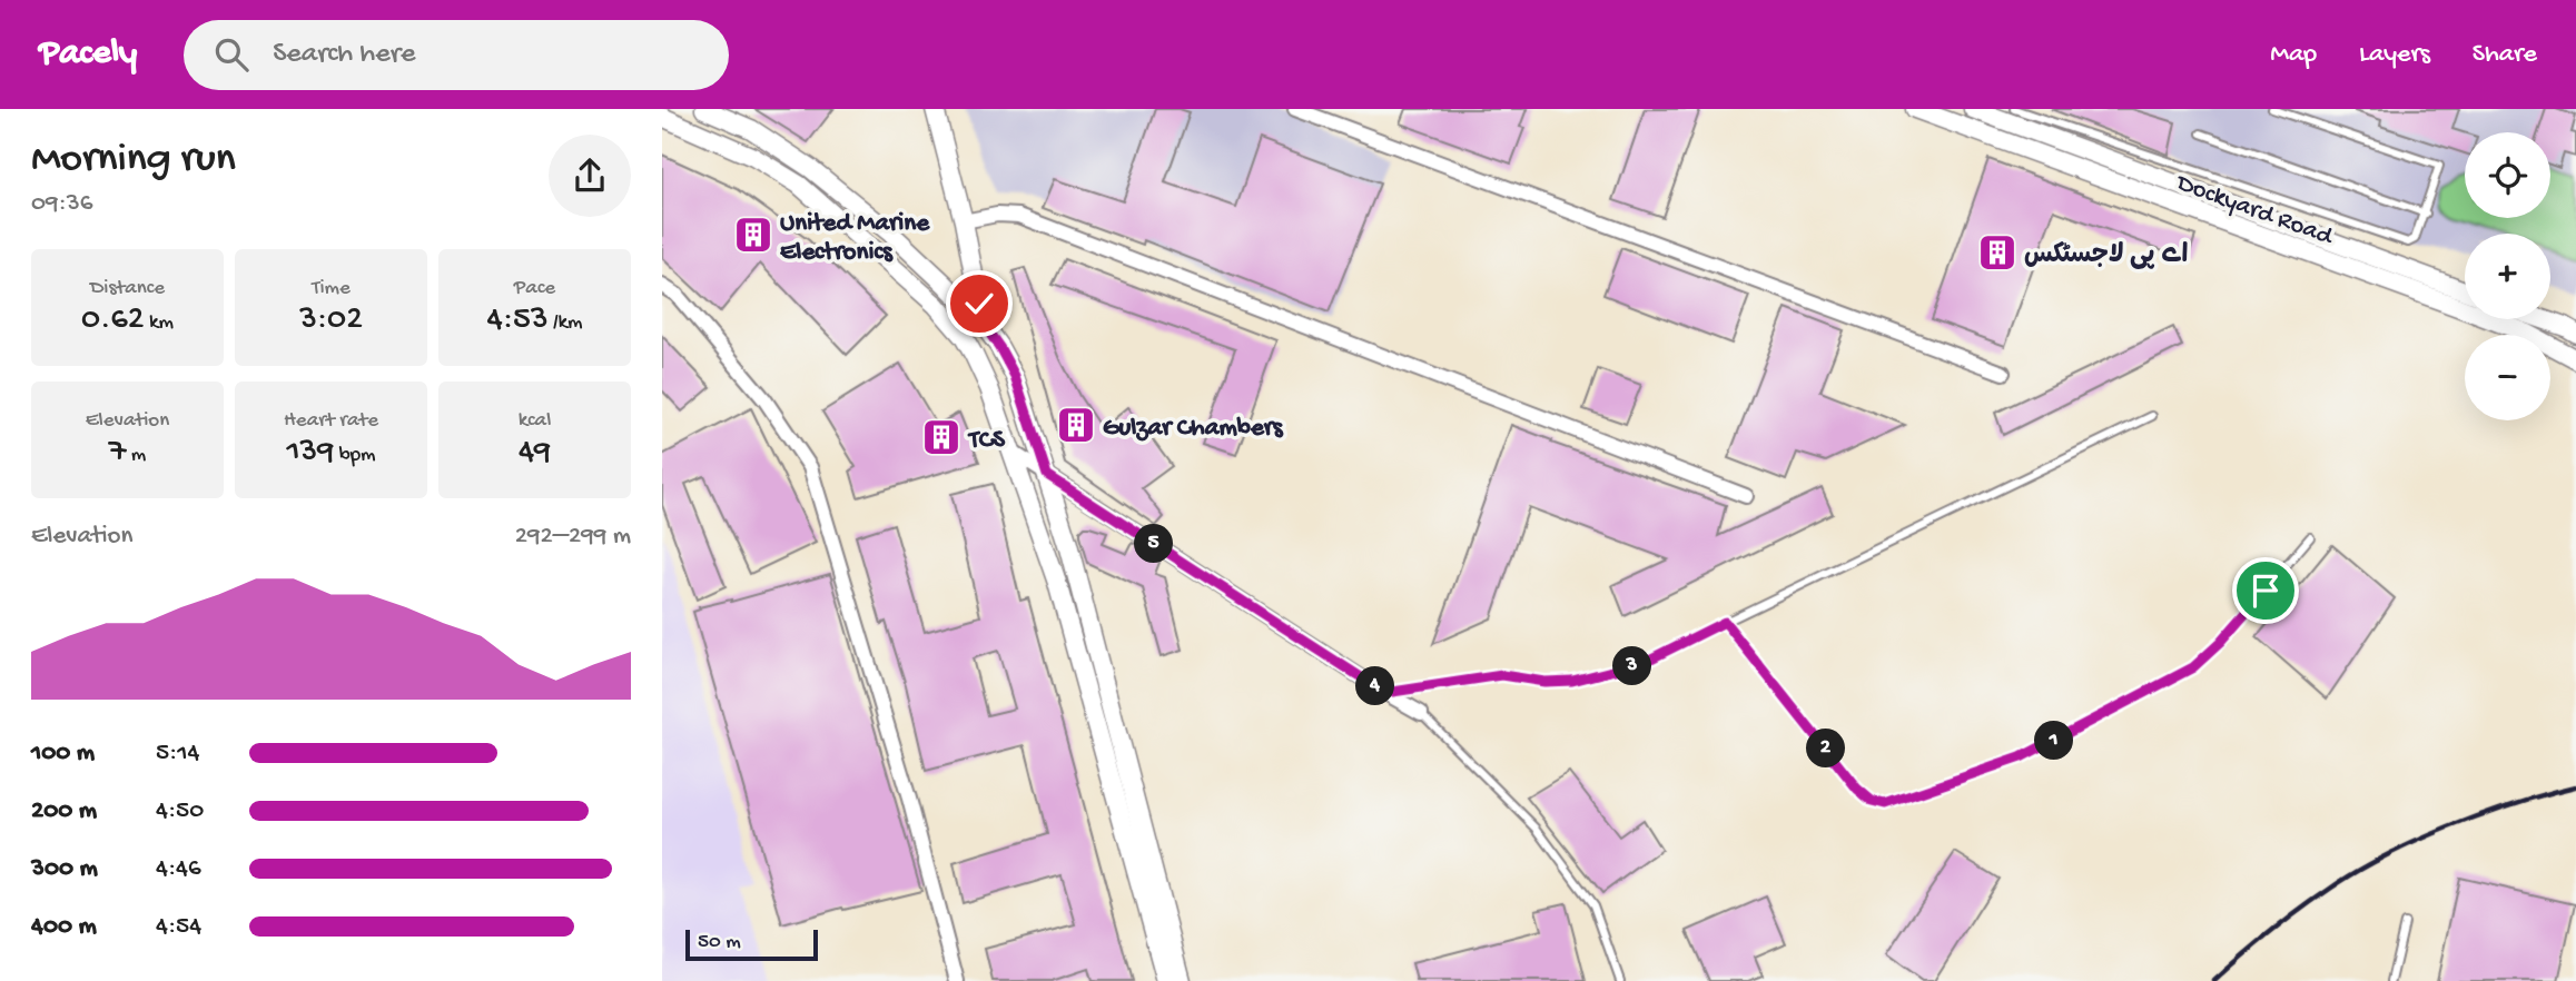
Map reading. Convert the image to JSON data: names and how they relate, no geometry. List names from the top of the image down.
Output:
{
  "streets": {
    "street": ["Dockyard Road"]
  },
  "places": {
    "building": [
      "United Marine Electronics",
      "اے پی لاجسٹکس",
      "Gulzar Chambers",
      "TCS"
    ]
  },
  "scale_bar": "50 m",
  "page": {
    "header": "Pacely",
    "search": "Search here",
    "nav": ["Map", "Layers", "Share"],
    "heading": ["Morning run", "09:36"],
    "map_buttons": ["+", "−"],
    "stats": [
      ["Distance", "0.62 km"],
      ["Time", "3:02"],
      ["Pace", "4:53 /km"],
      ["Elevation", "7 m"],
      ["Heart rate", "139 bpm"],
      ["kcal", "49"]
    ],
    "chart": ["Elevation", "292–299 m"],
    "pins": [
      "5",
      "3",
      "4",
      "1",
      "2"
    ],
    "list": [
      {
        "name": "100 m",
        "note": "5:14"
      },
      {
        "name": "200 m",
        "note": "4:50"
      },
      {
        "name": "300 m",
        "note": "4:46"
      },
      {
        "name": "400 m",
        "note": "4:54"
      }
    ],
    "scale": "50 m"
  }
}
